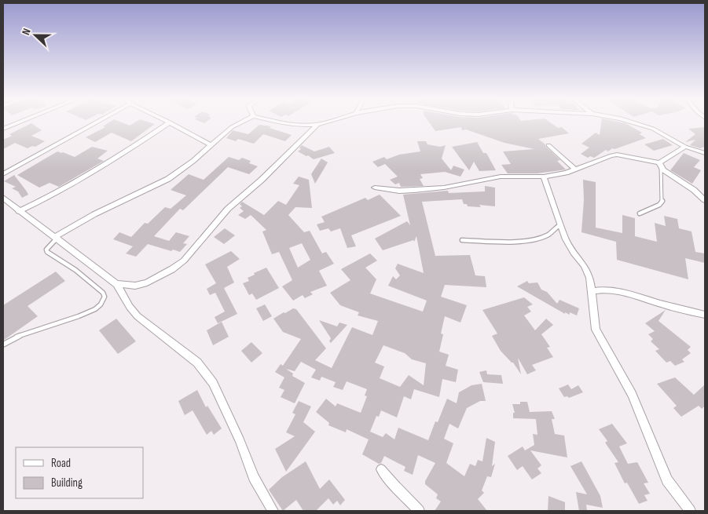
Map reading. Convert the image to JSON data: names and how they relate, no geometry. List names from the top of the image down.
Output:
{
  "legend": ["Road", "Building"],
  "north": "left"
}
